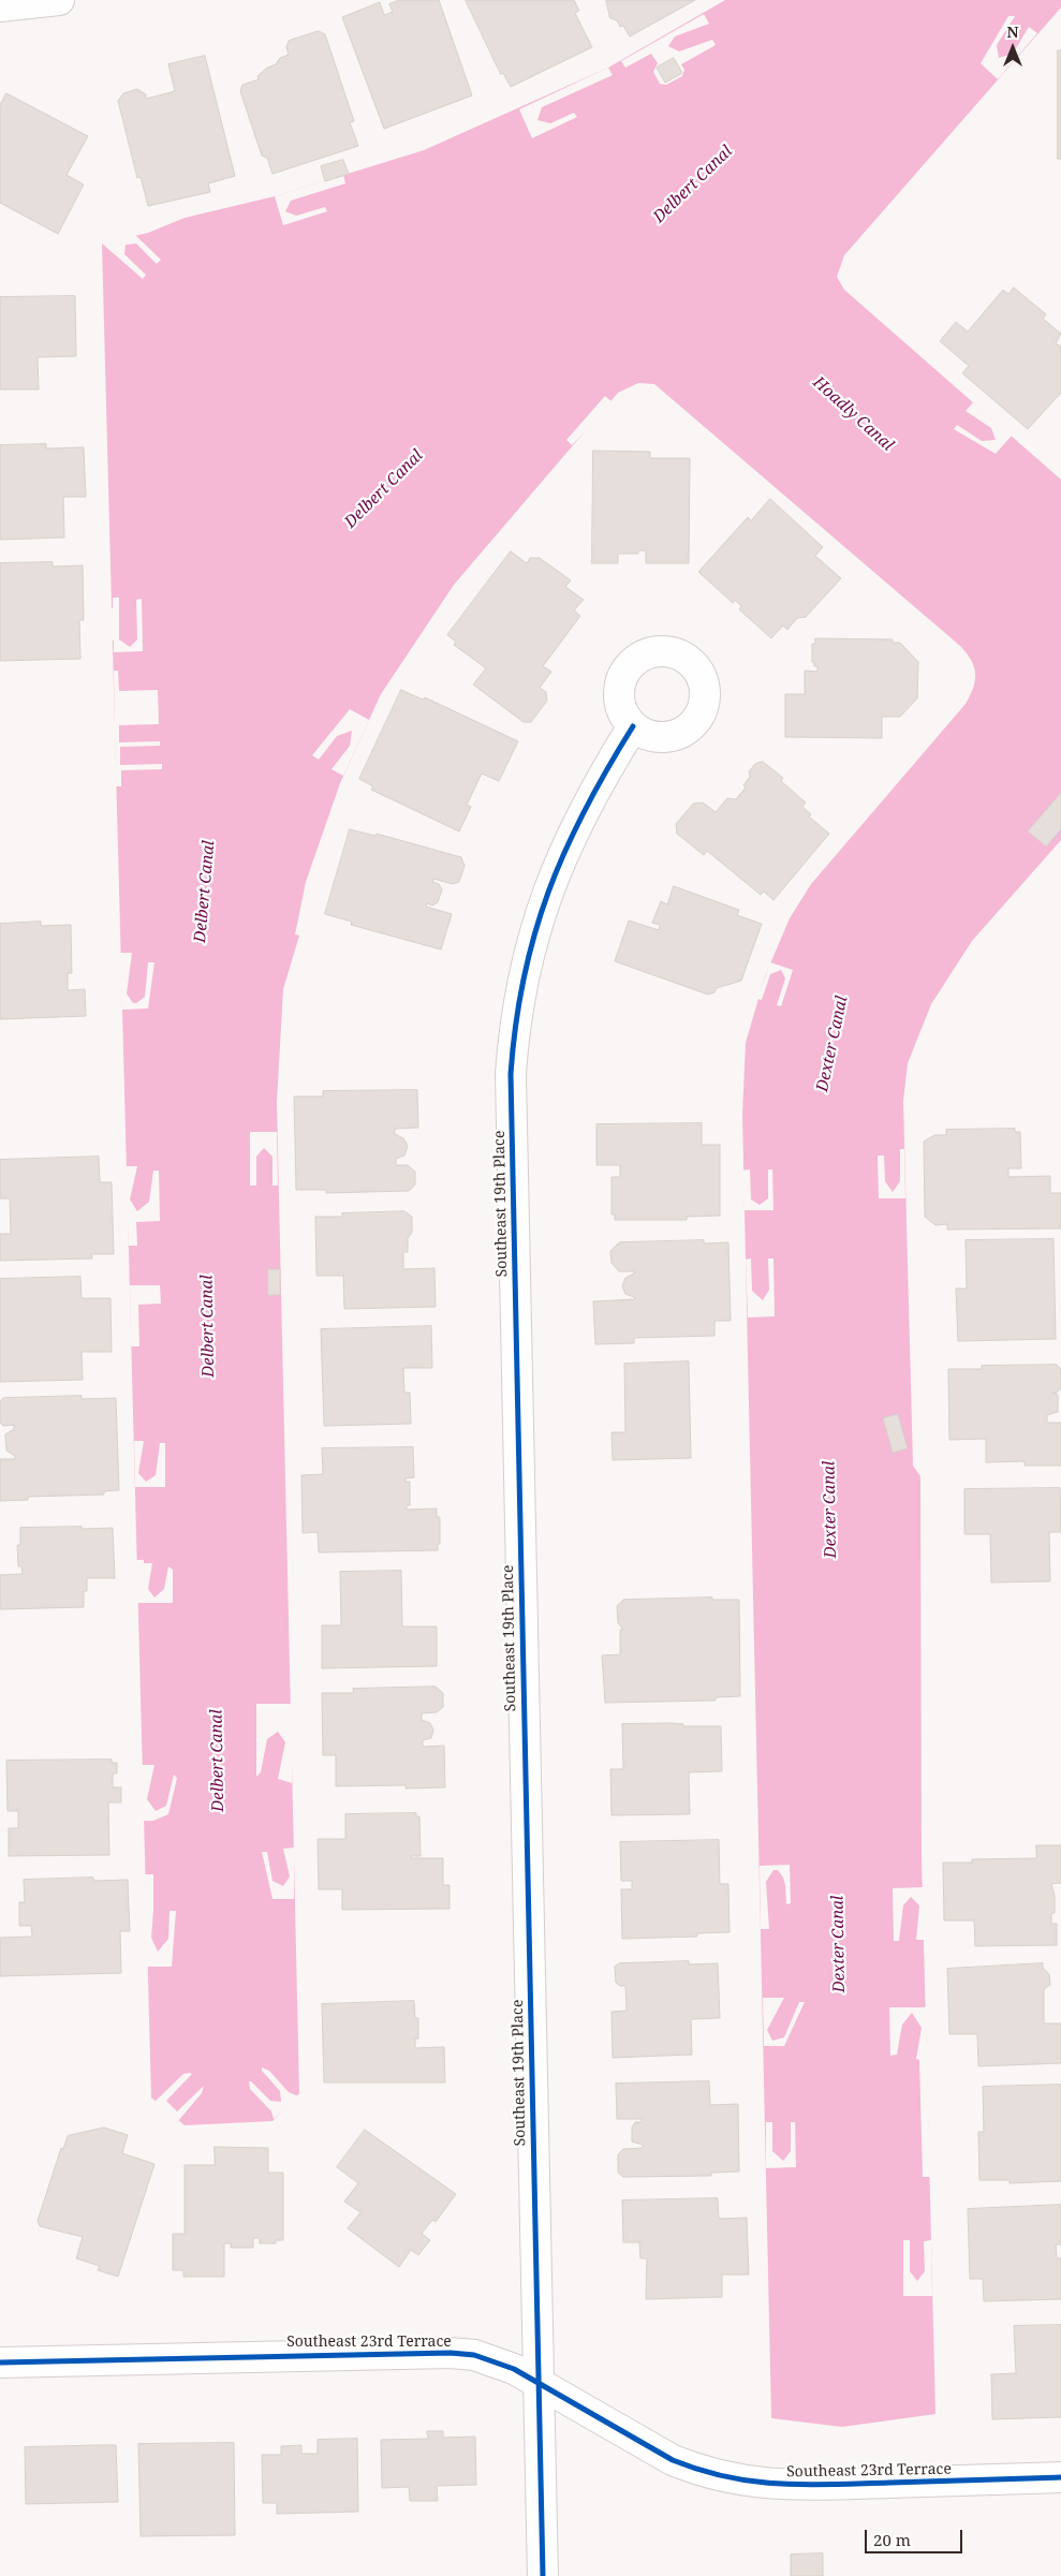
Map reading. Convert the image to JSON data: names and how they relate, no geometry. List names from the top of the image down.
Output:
{
  "streets": {
    "street": ["Southeast 19th Place", "Southeast 23rd Terrace"]
  },
  "crossings": [
    ["Southeast 19th Place", "Southeast 23rd Terrace"]
  ],
  "water": ["Delbert Canal", "Hoadly Canal", "Dexter Canal"],
  "scale_bar": "20 m",
  "north": "top"
}
